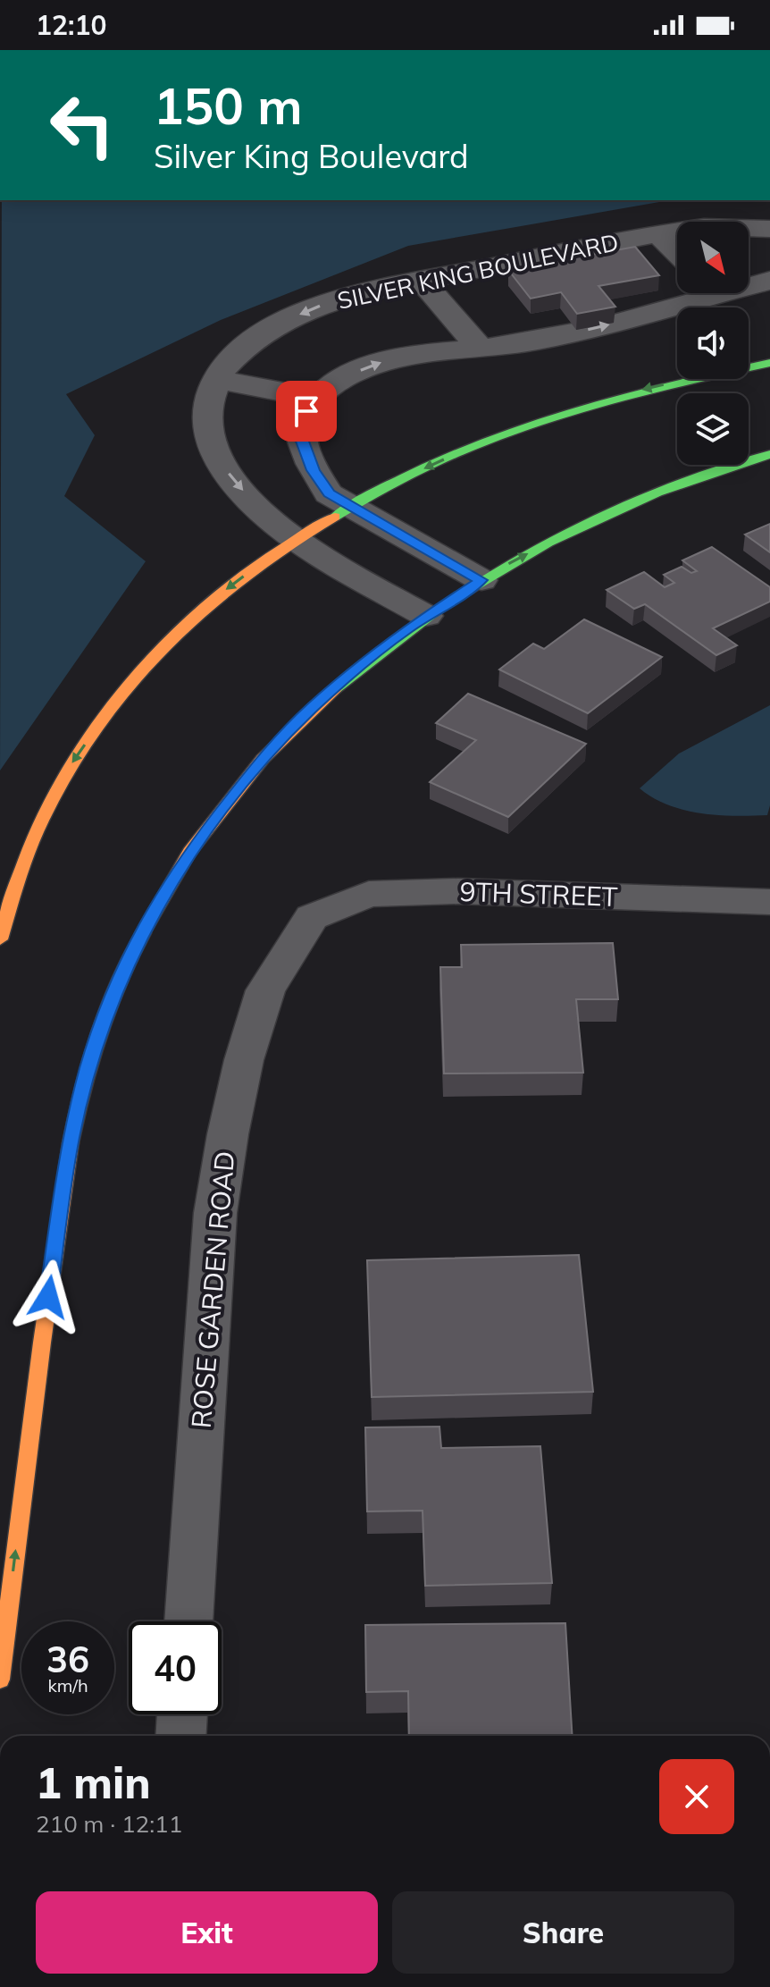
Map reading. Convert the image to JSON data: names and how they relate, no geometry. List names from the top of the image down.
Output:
{
  "streets": {
    "street": ["SILVER KING BOULEVARD", "9TH STREET", "ROSE GARDEN ROAD"]
  },
  "crossings": [
    ["9TH STREET", "ROSE GARDEN ROAD"]
  ],
  "north": "bottom right",
  "page": {
    "status": "12:10",
    "turn": ["150 m", "Silver King Boulevard"],
    "speed": "36 km/h",
    "limit": "40",
    "heading": ["1 min", "210 m · 12:11"],
    "buttons": ["Exit", "Share"]
  }
}
